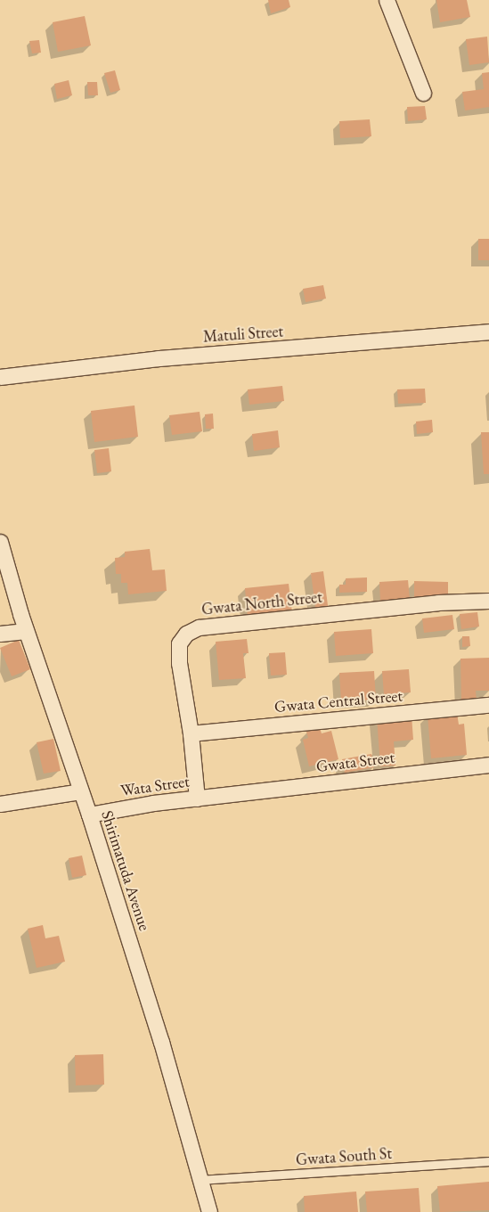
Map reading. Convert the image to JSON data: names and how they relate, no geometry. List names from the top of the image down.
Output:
{
  "streets": {
    "street": [
      "Matuli Street",
      "Gwata North Street",
      "Gwata Central Street",
      "Gwata Street",
      "Wata Street",
      "Shirimatuda Avenue"
    ],
    "lane": ["Gwata South St"]
  },
  "crossings": [
    ["Gwata North Street", "Gwata Central Street"],
    ["Gwata North Street", "Wata Street"],
    ["Gwata Street", "Wata Street"],
    ["Wata Street", "Shirimatuda Avenue"],
    ["Shirimatuda Avenue", "Gwata South St"]
  ]
}
